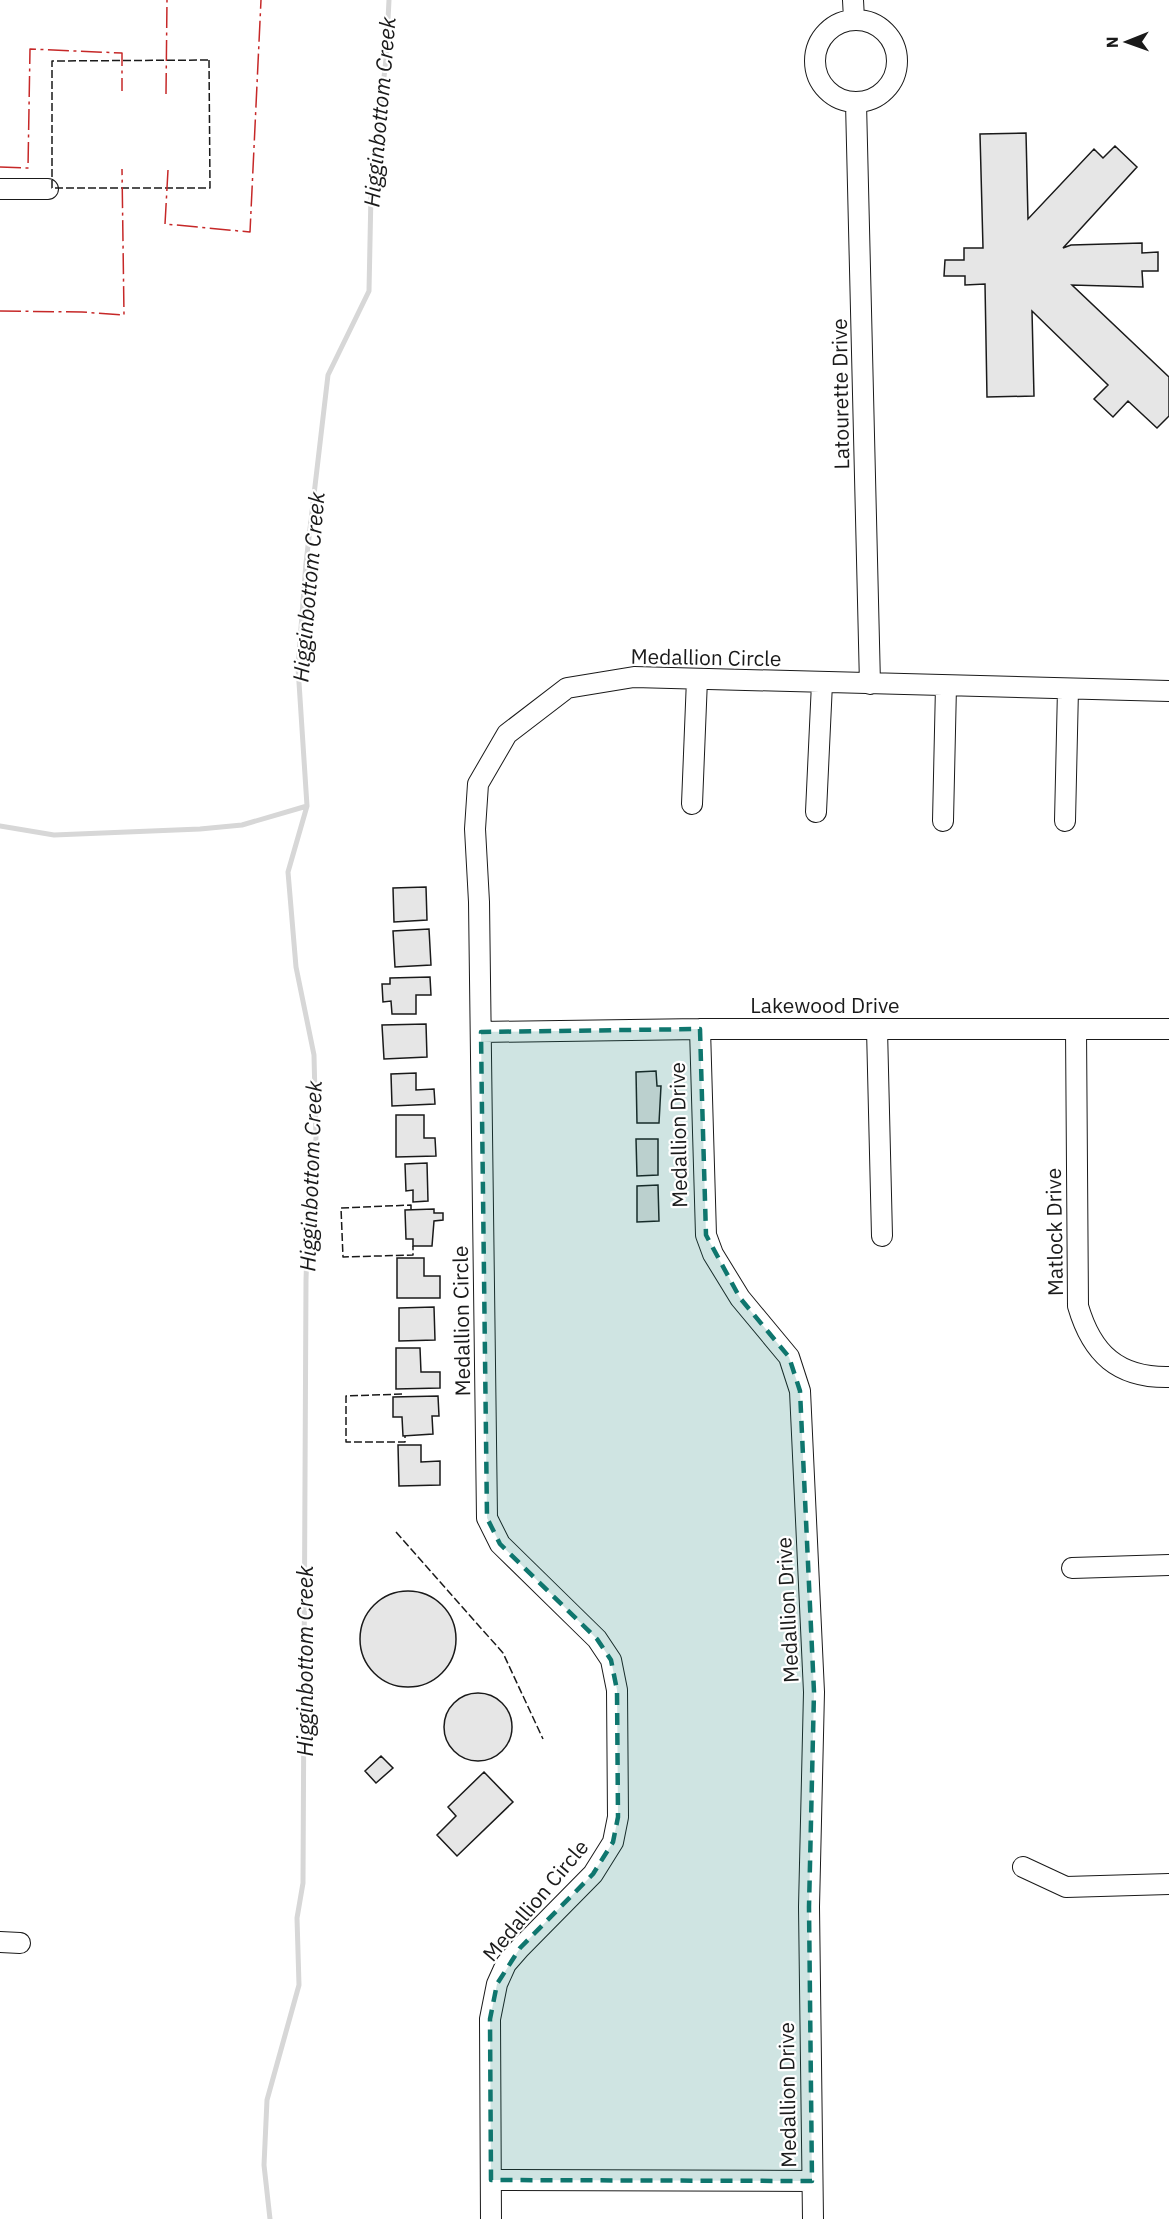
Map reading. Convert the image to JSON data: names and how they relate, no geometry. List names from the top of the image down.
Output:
{
  "streets": {
    "street": [
      "Latourette Drive",
      "Medallion Circle",
      "Lakewood Drive",
      "Medallion Drive",
      "Matlock Drive"
    ]
  },
  "crossings": [
    ["Latourette Drive", "Medallion Circle"],
    ["Medallion Circle", "Lakewood Drive"],
    ["Lakewood Drive", "Medallion Drive"],
    ["Lakewood Drive", "Matlock Drive"]
  ],
  "water": ["Higginbottom Creek"],
  "north": "left"
}
